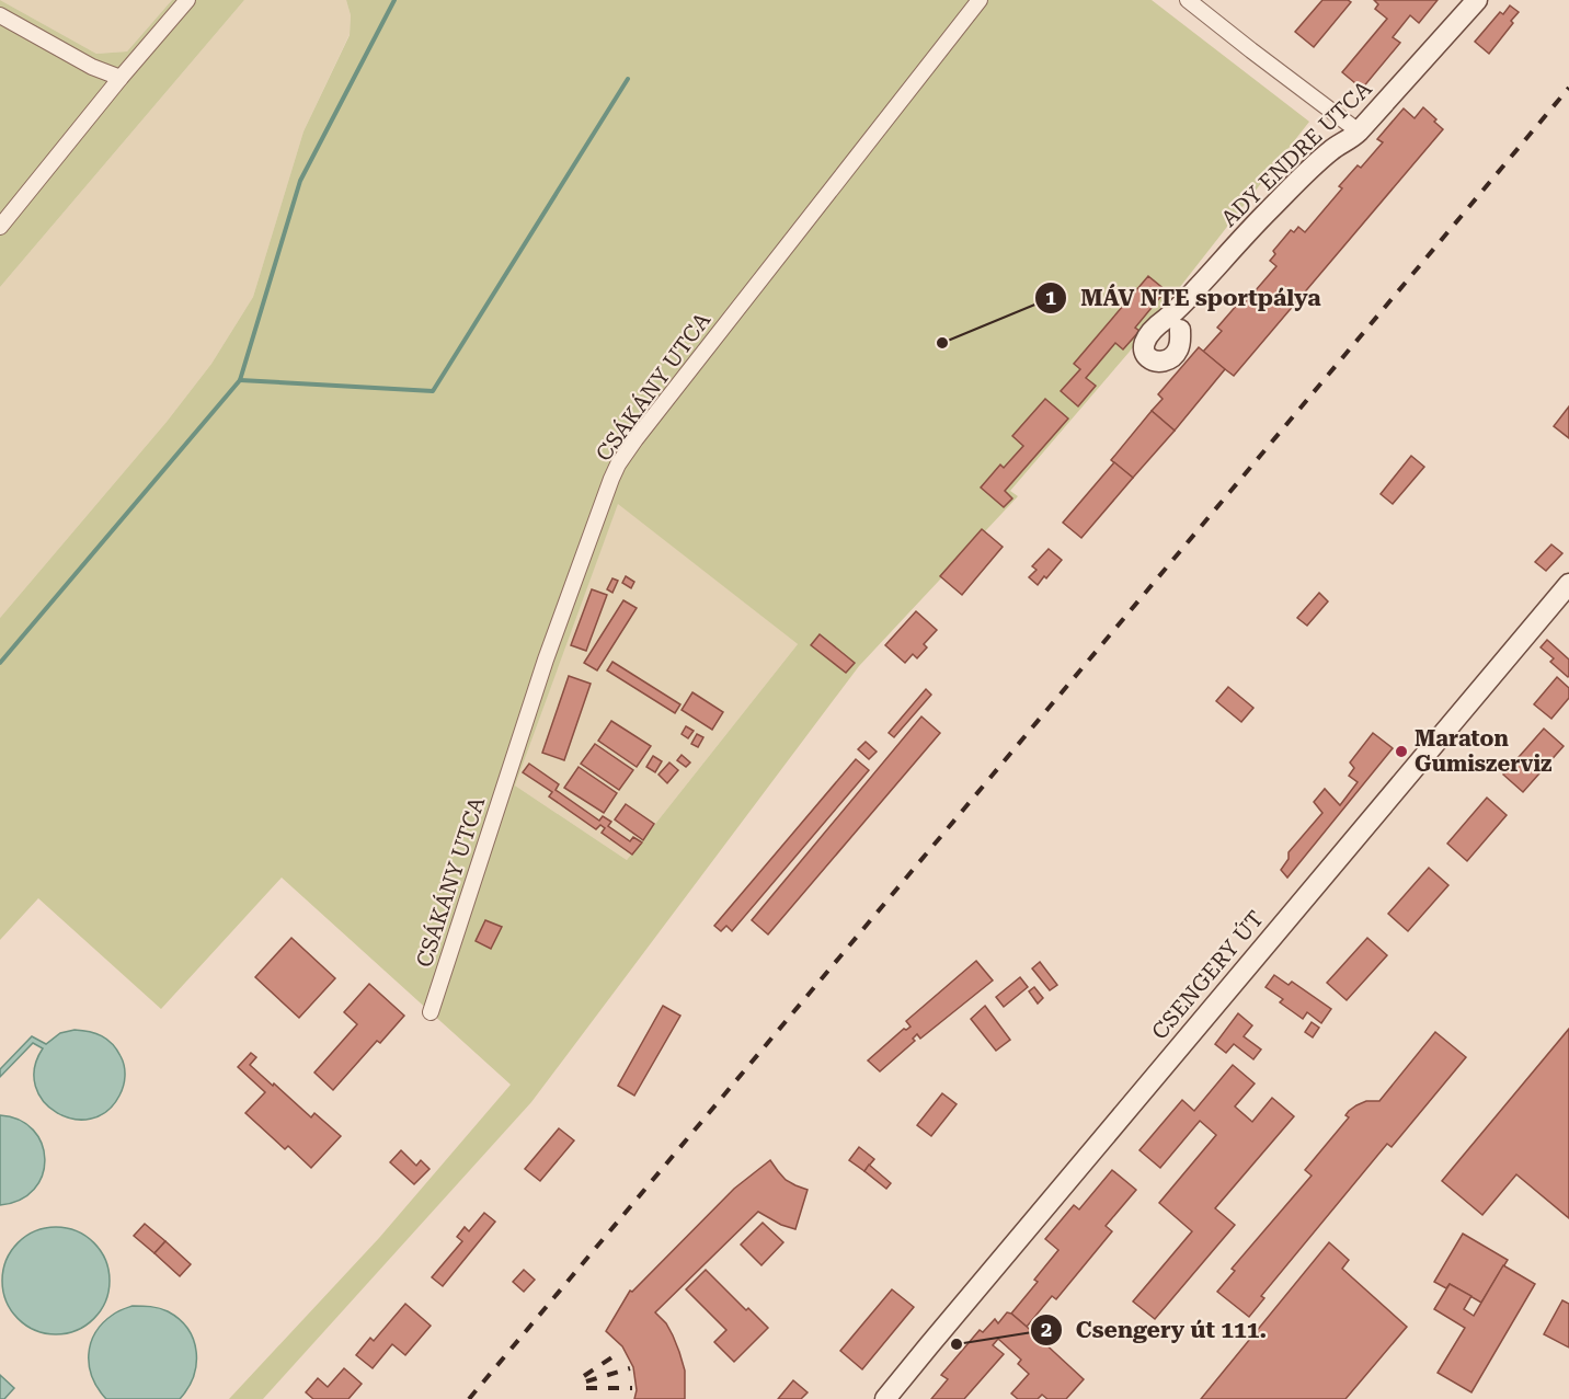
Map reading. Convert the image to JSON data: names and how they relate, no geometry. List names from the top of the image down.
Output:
{
  "streets": {
    "main road": ["ADY ENDRE UTCA", "CSENGERY ÚT"],
    "street": ["CSÁKÁNY UTCA"]
  },
  "places": ["MÁV NTE sportpálya", "Maraton Gumiszerviz", "Csengery út 111."]
}
